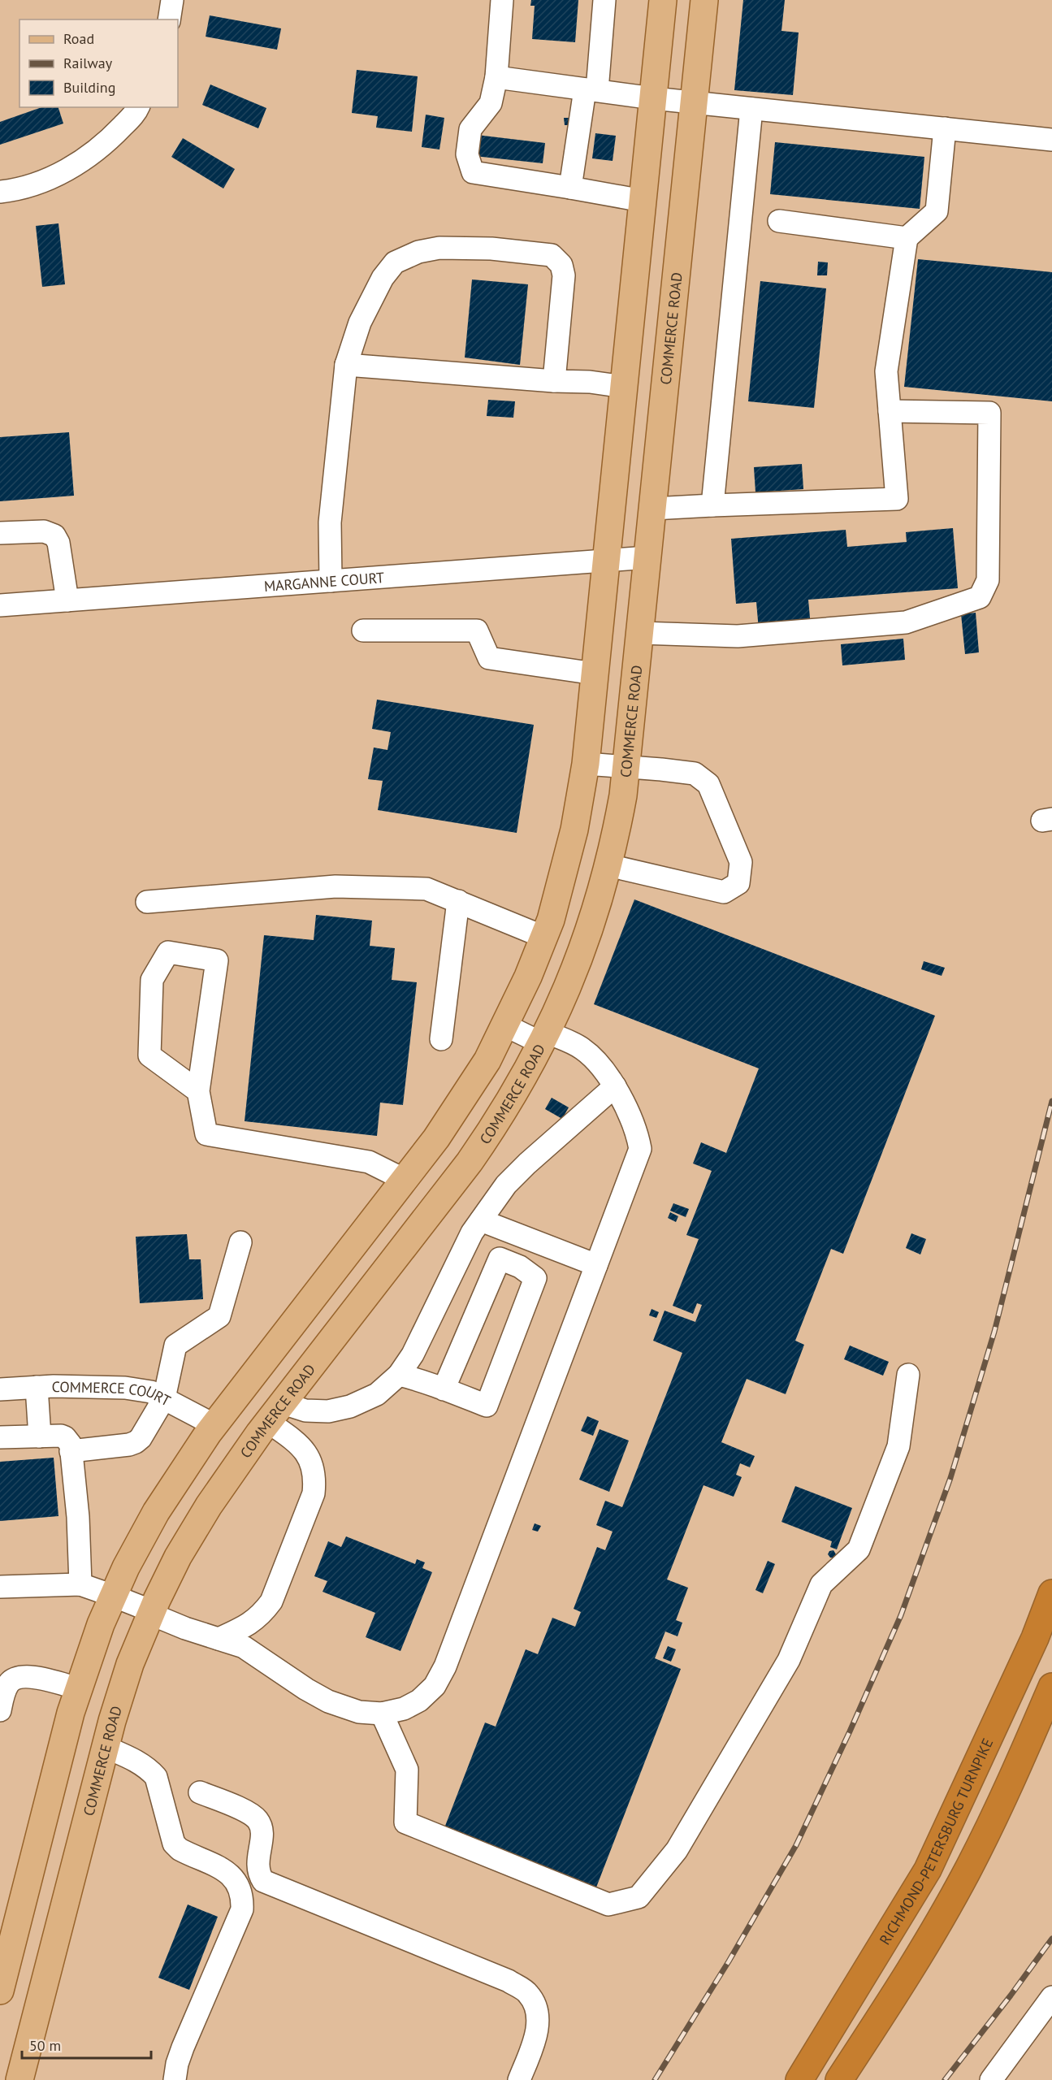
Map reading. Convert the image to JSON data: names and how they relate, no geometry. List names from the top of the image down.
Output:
{
  "streets": {
    "highway": ["RICHMOND-PETERSBURG TURNPIKE"],
    "main road": ["COMMERCE ROAD"],
    "street": ["MARGANNE COURT", "COMMERCE COURT"]
  },
  "crossings": [
    ["COMMERCE ROAD", "MARGANNE COURT"]
  ],
  "legend": ["Road", "Railway", "Building"],
  "scale_bar": "50 m"
}
